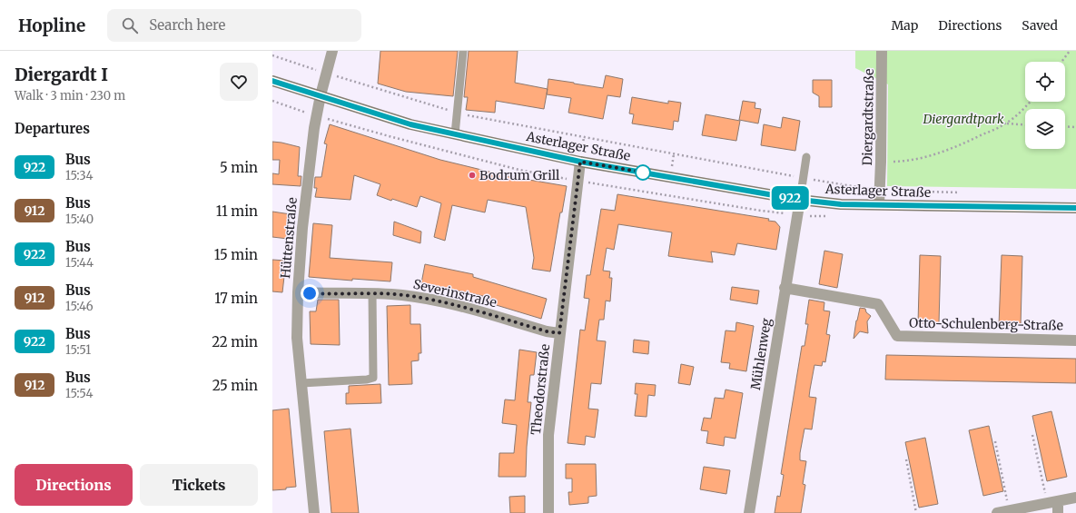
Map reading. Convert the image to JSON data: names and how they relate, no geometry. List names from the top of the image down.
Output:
{
  "streets": {
    "main road": ["Asterlager Straße"],
    "street": [
      "Diergardtstraße",
      "Hüttenstraße",
      "Severinstraße",
      "Otto-Schulenberg-Straße",
      "Mühlenweg",
      "Theodorstraße"
    ]
  },
  "crossings": [
    ["Diergardtstraße", "Asterlager Straße"],
    ["Asterlager Straße", "Hüttenstraße"],
    ["Asterlager Straße", "Mühlenweg"],
    ["Asterlager Straße", "Theodorstraße"],
    ["Hüttenstraße", "Severinstraße"],
    ["Severinstraße", "Theodorstraße"],
    ["Otto-Schulenberg-Straße", "Mühlenweg"]
  ],
  "parks": ["Diergardtpark"],
  "places": ["Bodrum Grill"],
  "lines": ["bus line 922"],
  "page": {
    "header": "Hopline",
    "search": "Search here",
    "nav": ["Map", "Directions", "Saved"],
    "heading": [
      ["Diergardt I", "Walk · 3 min · 230 m"],
      "Departures"
    ],
    "on_map": "922",
    "list": [
      {
        "mark": "922",
        "name": "Bus",
        "note": "15:34",
        "value": "5 min"
      },
      {
        "mark": "912",
        "name": "Bus",
        "note": "15:40",
        "value": "11 min"
      },
      {
        "mark": "922",
        "name": "Bus",
        "note": "15:44",
        "value": "15 min"
      },
      {
        "mark": "912",
        "name": "Bus",
        "note": "15:46",
        "value": "17 min"
      },
      {
        "mark": "922",
        "name": "Bus",
        "note": "15:51",
        "value": "22 min"
      },
      {
        "mark": "912",
        "name": "Bus",
        "note": "15:54",
        "value": "25 min"
      }
    ],
    "buttons": ["Directions", "Tickets"]
  }
}
